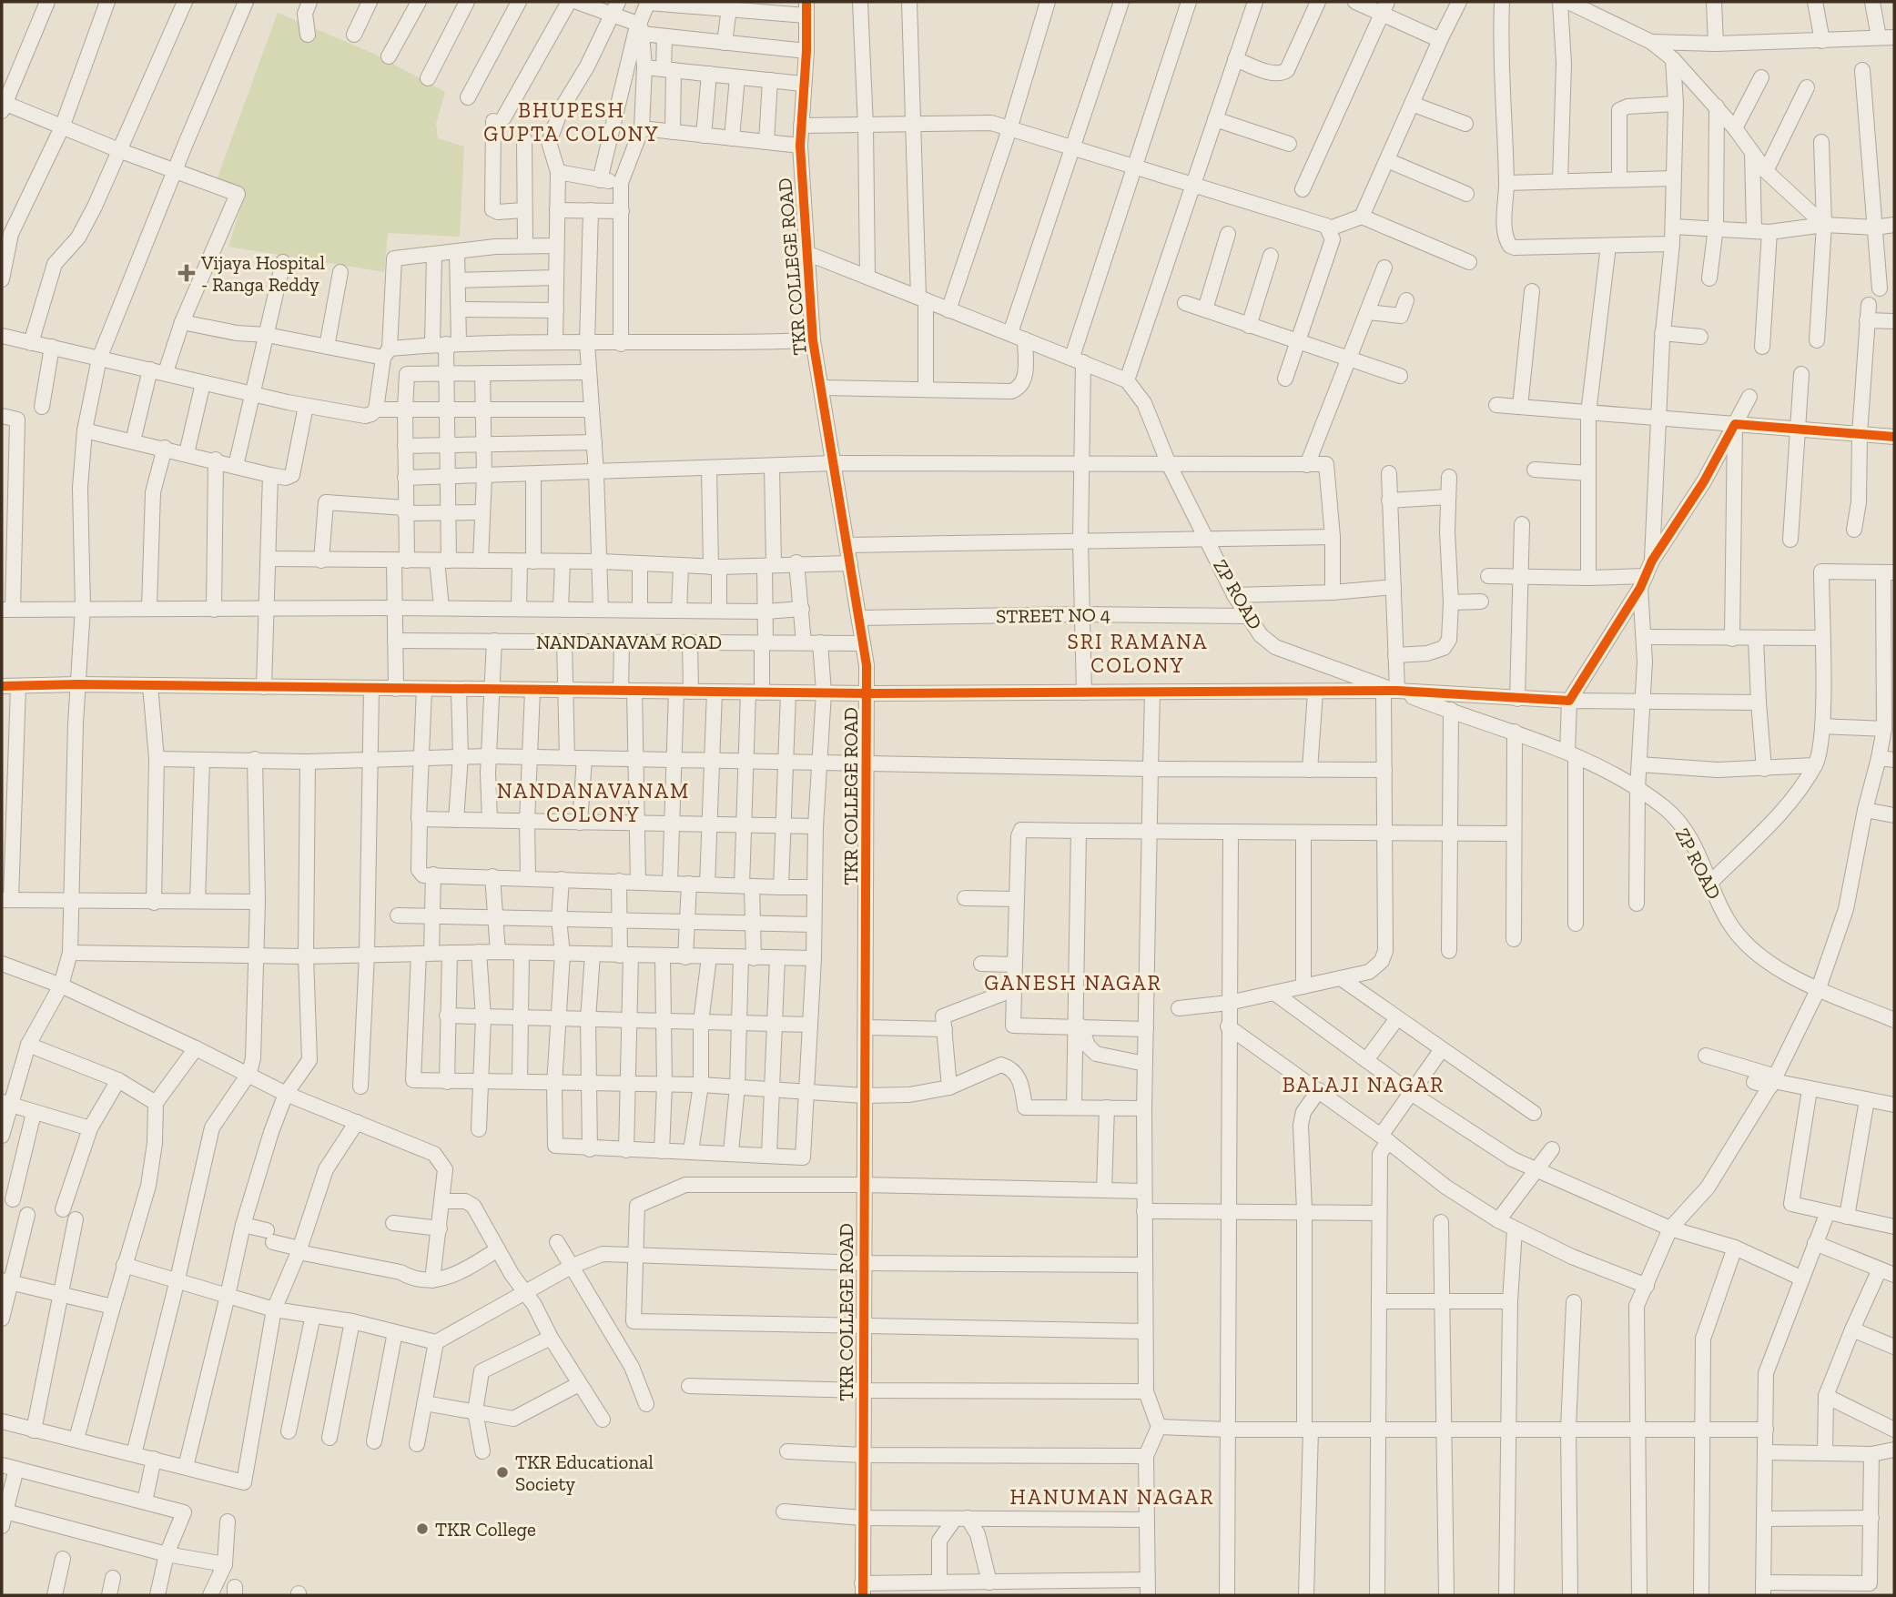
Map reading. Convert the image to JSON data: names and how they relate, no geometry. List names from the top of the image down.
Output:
{
  "streets": {
    "street": [
      "TKR COLLEGE ROAD",
      "ZP ROAD",
      "STREET NO 4",
      "NANDANAVAM ROAD"
    ]
  },
  "crossings": [
    ["TKR COLLEGE ROAD", "STREET NO 4"],
    ["TKR COLLEGE ROAD", "NANDANAVAM ROAD"],
    ["ZP ROAD", "STREET NO 4"]
  ],
  "districts": [
    "BHUPESH GUPTA COLONY",
    "SRI RAMANA COLONY",
    "NANDANAVANAM COLONY",
    "GANESH NAGAR",
    "BALAJI NAGAR",
    "HANUMAN NAGAR"
  ],
  "places": {
    "health": ["Vijaya Hospital - Ranga Reddy"],
    "other": ["TKR Educational Society", "TKR College"]
  }
}
